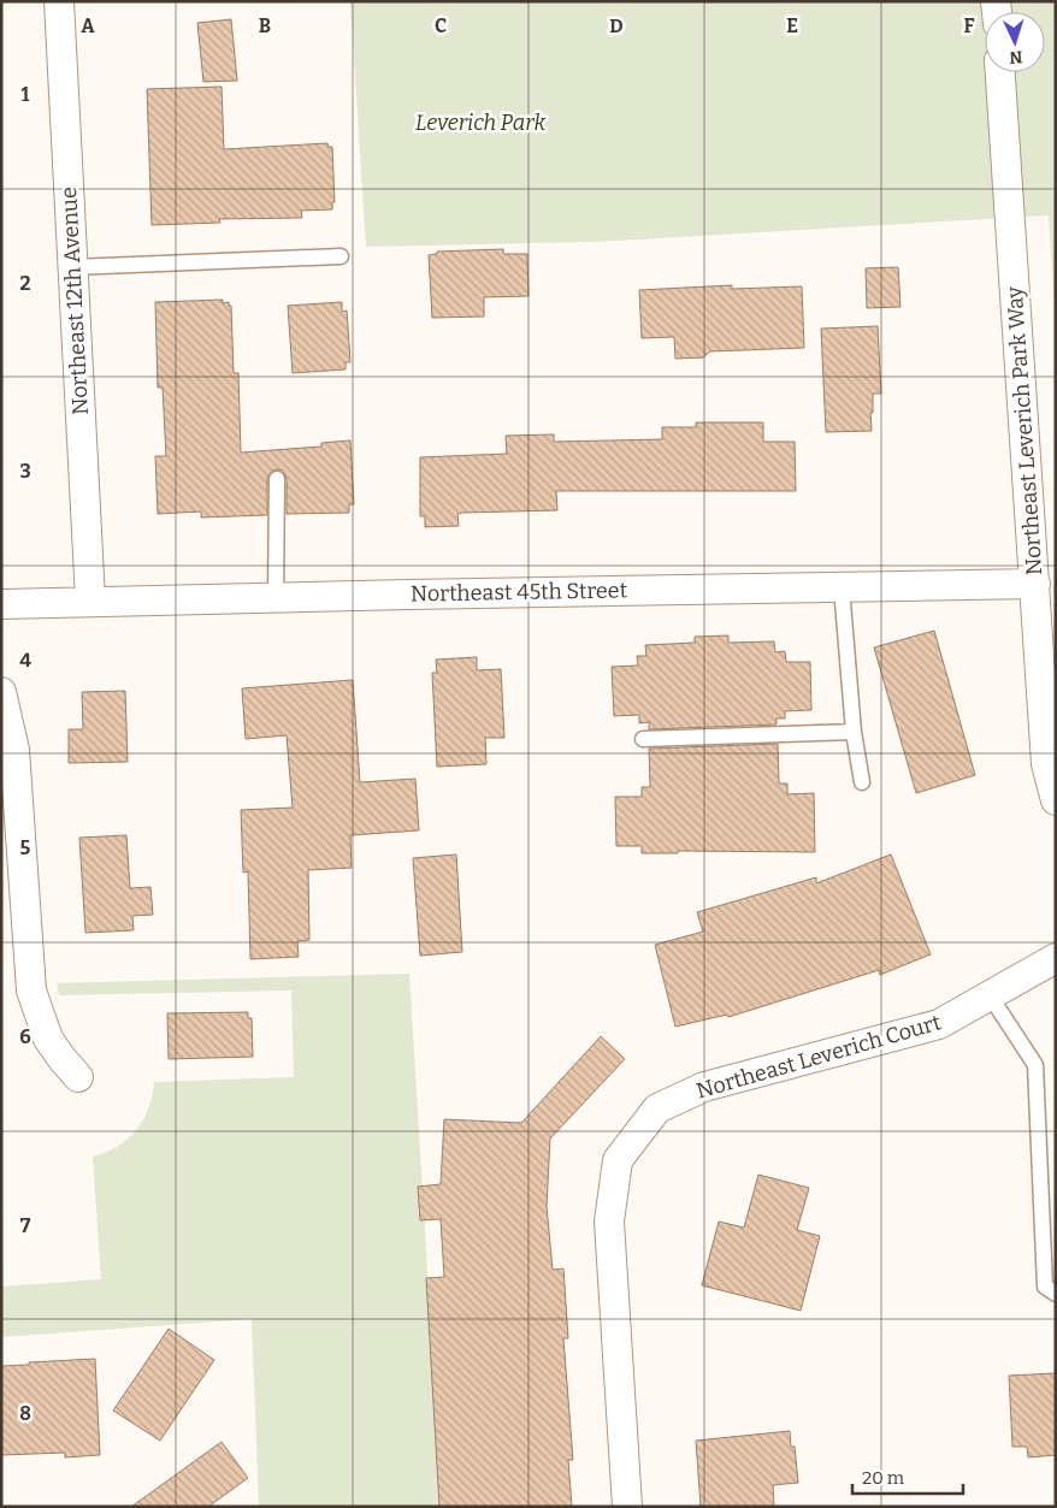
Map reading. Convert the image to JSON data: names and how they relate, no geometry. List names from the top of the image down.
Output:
{
  "streets": {
    "street": [
      "Northeast 12th Avenue",
      "Northeast Leverich Park Way",
      "Northeast 45th Street",
      "Northeast Leverich Court"
    ]
  },
  "crossings": [
    ["Northeast 12th Avenue", "Northeast 45th Street"],
    ["Northeast Leverich Park Way", "Northeast 45th Street"]
  ],
  "parks": ["Leverich Park"],
  "scale_bar": "20 m",
  "north": "bottom",
  "grid": {
    "columns": [
      "A",
      "B",
      "C",
      "D",
      "E",
      "F"
    ],
    "rows": [
      "1",
      "2",
      "3",
      "4",
      "5",
      "6",
      "7",
      "8"
    ]
  }
}
